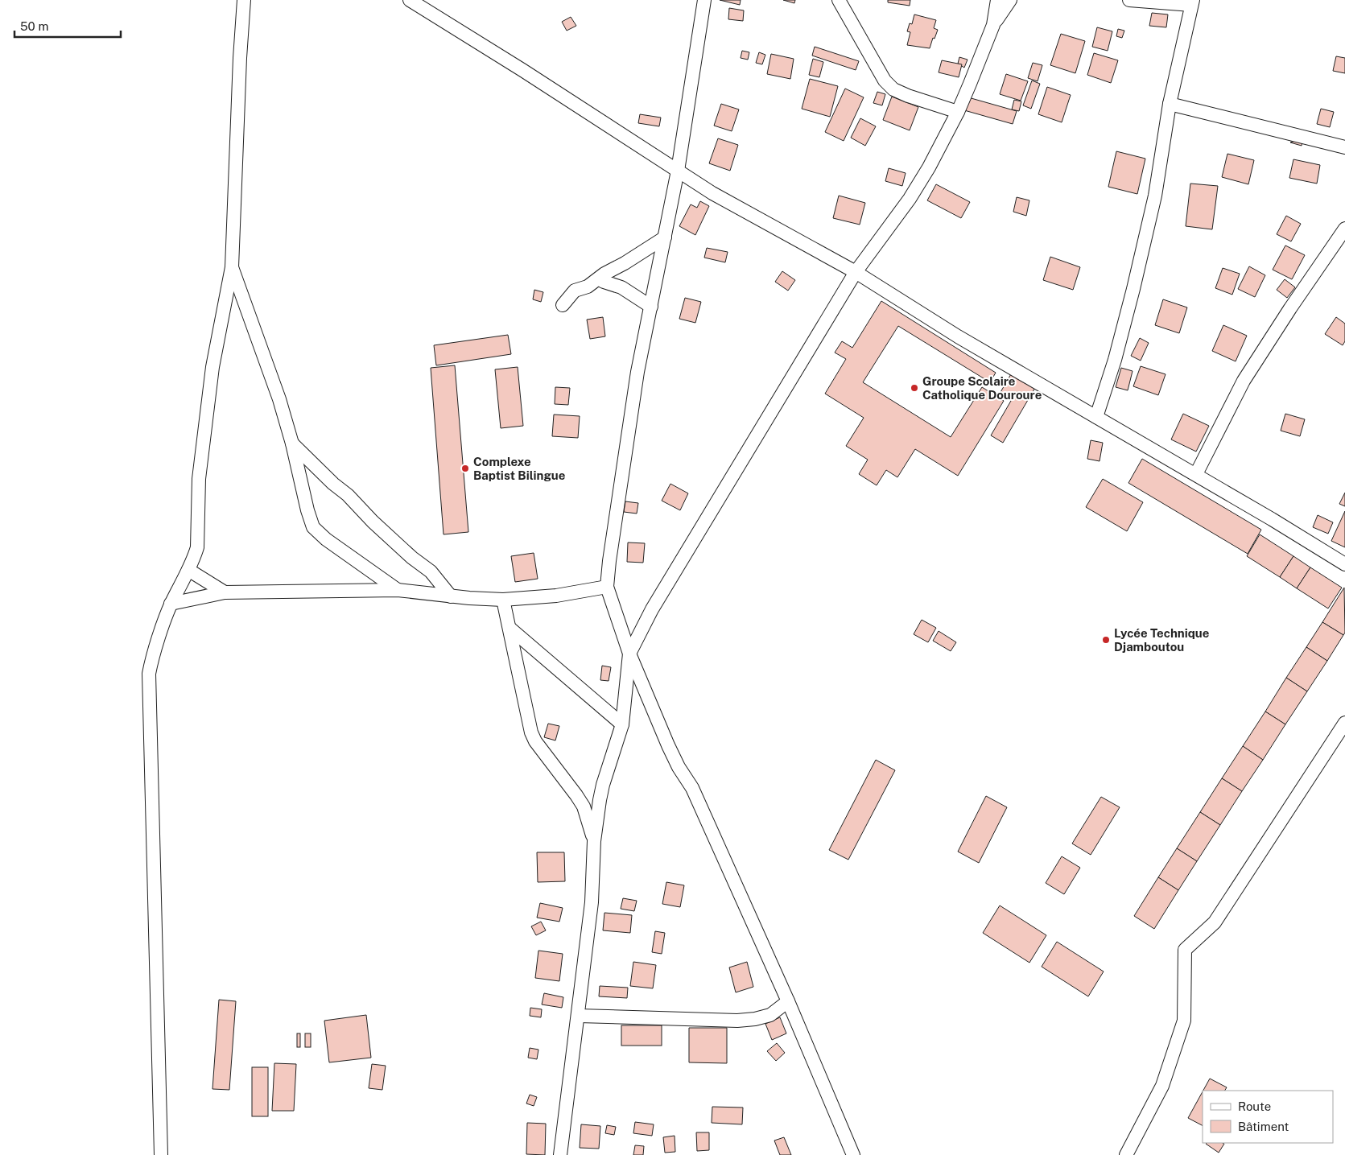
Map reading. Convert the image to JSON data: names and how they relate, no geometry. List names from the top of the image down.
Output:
{
  "places": ["Groupe Scolaire Catholique Douroure", "Complexe Baptist Bilingue", "Lycée Technique Djamboutou"],
  "legend": ["Route", "Bâtiment"],
  "scale_bar": "50 m"
}
